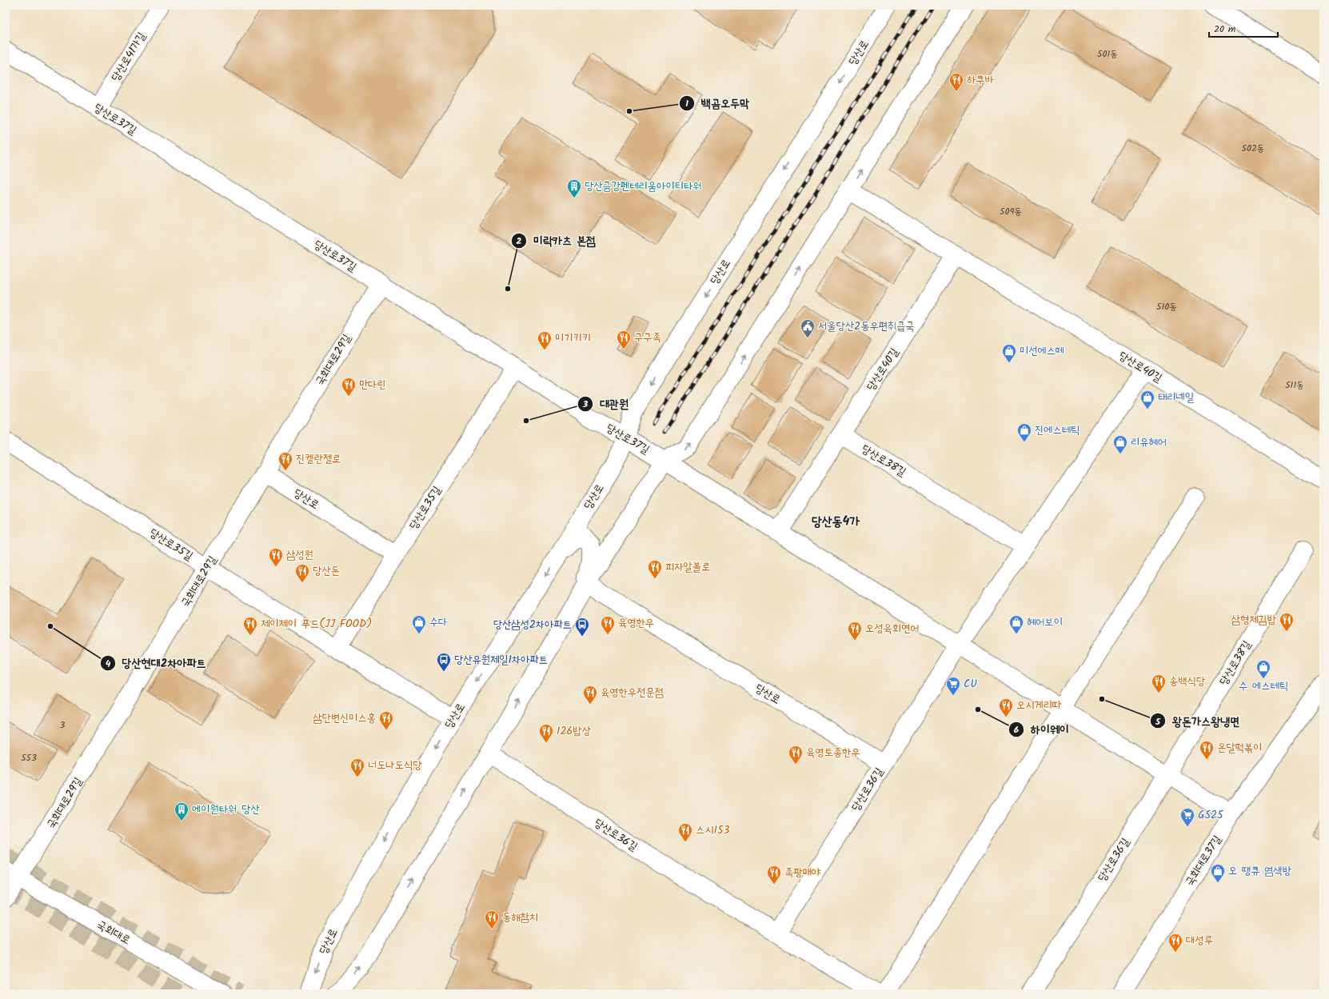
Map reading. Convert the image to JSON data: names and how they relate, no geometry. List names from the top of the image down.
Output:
{
  "streets": {
    "street": [
      "당산로",
      "당산로41가길",
      "당산로37길",
      "국회대로29길",
      "당산로40길",
      "당산로38길",
      "당산로35길",
      "당산로36길",
      "국회대로37길",
      "국회대로"
    ]
  },
  "crossings": [
    ["당산로", "당산로37길"],
    ["당산로", "국회대로29길"],
    ["당산로", "당산로35길"],
    ["당산로", "당산로36길"],
    ["당산로41가길", "당산로37길"],
    ["당산로37길", "국회대로29길"],
    ["당산로37길", "당산로35길"],
    ["국회대로29길", "당산로35길"],
    ["국회대로29길", "국회대로"],
    ["당산로40길", "당산로38길"],
    ["당산로38길", "당산로36길"]
  ],
  "districts": ["당산동4가"],
  "places": {
    "restaurant": [
      "하쿠바",
      "구구족",
      "미기키키",
      "만다린",
      "진켈란젤로",
      "삼성원",
      "피자알볼로",
      "당산돈",
      "삼형제김밥",
      "육영한우",
      "제이제이 푸드(JJ FOOD)",
      "오성육회연어",
      "송백식당",
      "육영한우전문점",
      "오시게리따",
      "삼단변신미스홍",
      "126밥상",
      "온달떡볶이",
      "육영토종한우",
      "너도나도식당",
      "스시153",
      "족팡매야",
      "동해참치",
      "대성루"
    ],
    "other": [
      "백곰오두막",
      "미락카츠 본점",
      "대관원",
      "당산현대2차아파트",
      "왕돈가스왕냉면",
      "하이웨이"
    ],
    "building": ["당산금강펜테리움아이티타워", "에이원타워 당산"],
    "public building": ["서울당산2동우편취급국"],
    "shop": [
      "미선에스떼",
      "태리네일",
      "진에스테틱",
      "리유헤어",
      "수다",
      "헤어보이",
      "수 에스테틱",
      "오 땡큐 염색방"
    ],
    "bus stop": ["당산삼성2차아파트", "당산유원제일1차아파트"],
    "supermarket": ["CU", "GS25"]
  },
  "house_numbers": [
    "501동",
    "502동",
    "509동",
    "510동",
    "511동",
    "3",
    "553"
  ],
  "scale_bar": "20 m"
}
